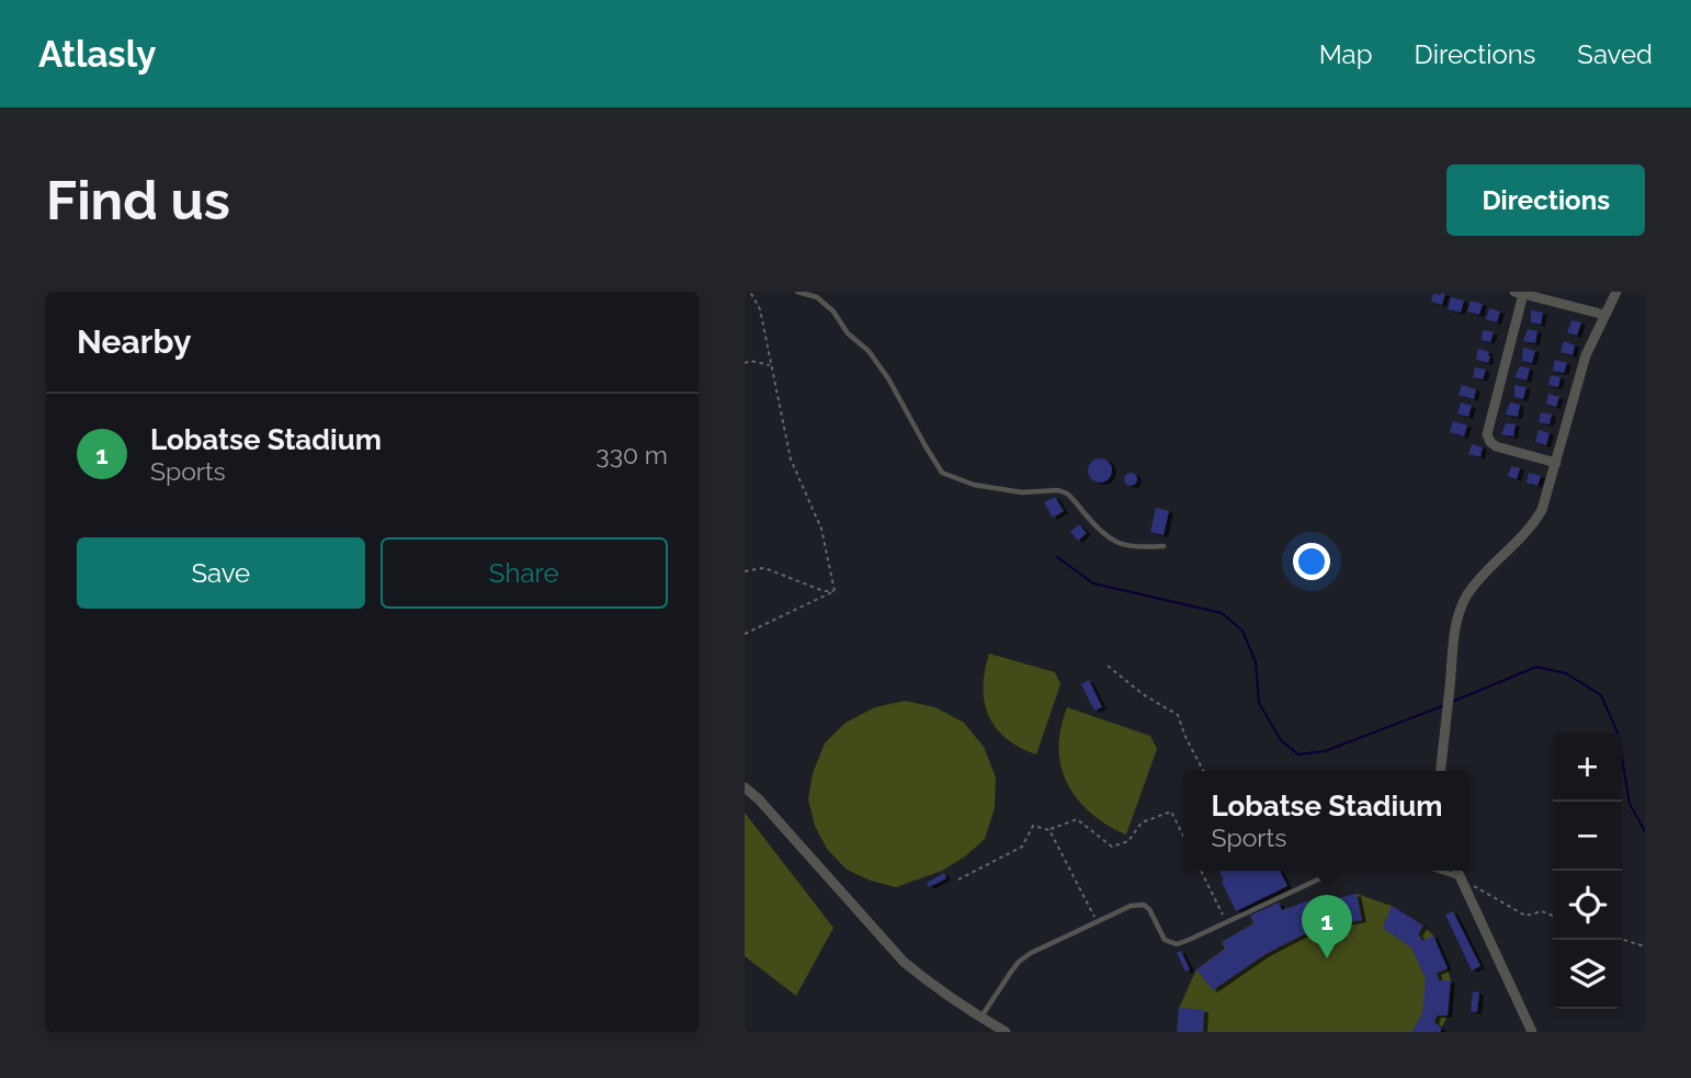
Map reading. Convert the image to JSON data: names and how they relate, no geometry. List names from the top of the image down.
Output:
{
  "page": {
    "header": "Atlasly",
    "nav": ["Map", "Directions", "Saved"],
    "buttons": [
      "Directions",
      ["Save", "Share"]
    ],
    "title": "Find us",
    "heading": "Nearby",
    "list": [
      {
        "mark": "1",
        "name": "Lobatse Stadium",
        "note": "Sports",
        "value": "330 m"
      }
    ],
    "map_buttons": ["+", "−"],
    "popup": ["Lobatse Stadium", "Sports"],
    "pins": "1"
  }
}
